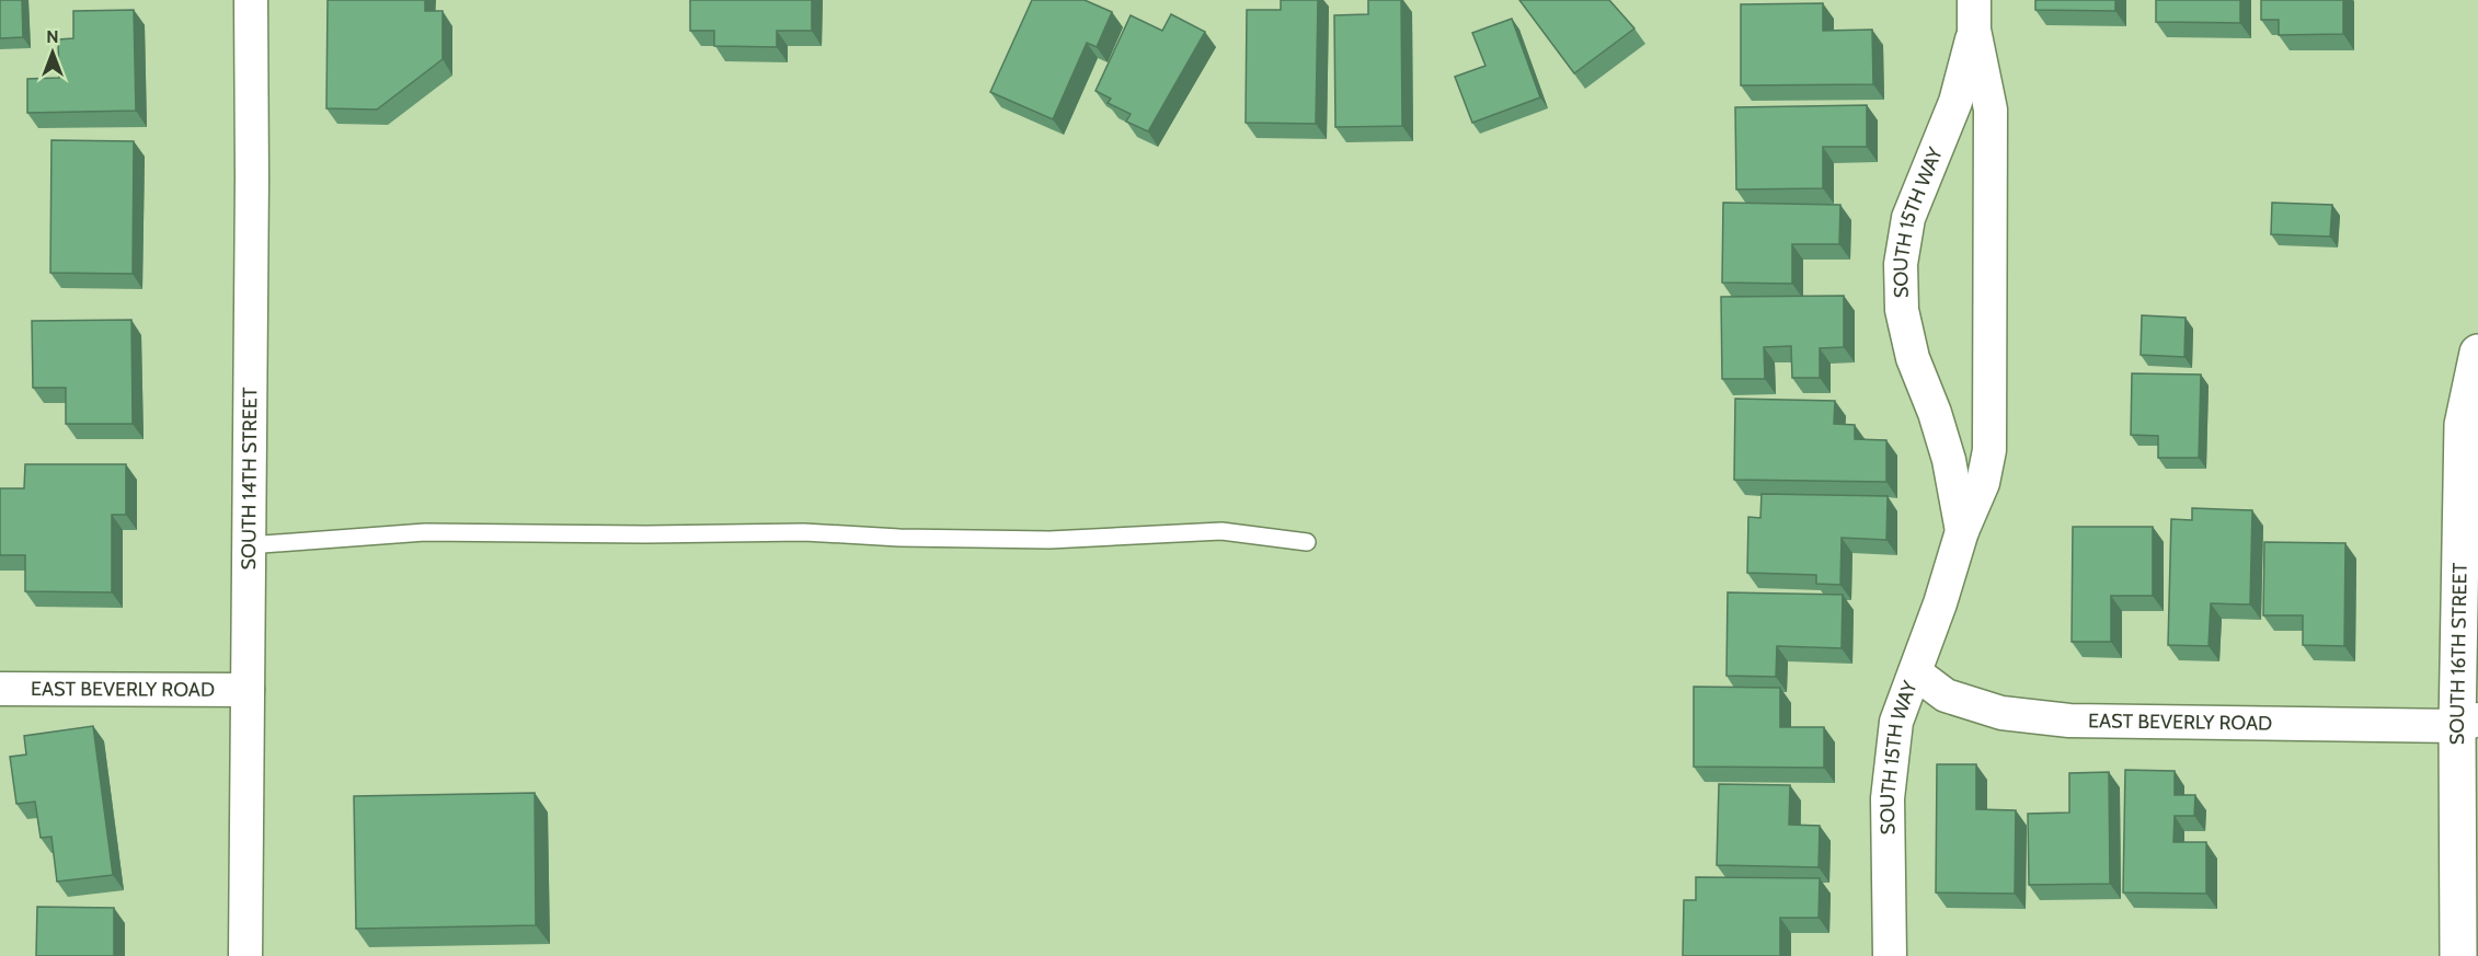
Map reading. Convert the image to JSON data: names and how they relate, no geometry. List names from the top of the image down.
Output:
{
  "streets": {
    "main road": ["SOUTH 16TH STREET"],
    "street": ["SOUTH 15TH WAY", "SOUTH 14TH STREET", "EAST BEVERLY ROAD"]
  },
  "crossings": [
    ["SOUTH 15TH WAY", "EAST BEVERLY ROAD"],
    ["SOUTH 14TH STREET", "EAST BEVERLY ROAD"],
    ["SOUTH 16TH STREET", "EAST BEVERLY ROAD"]
  ],
  "north": "top"
}
